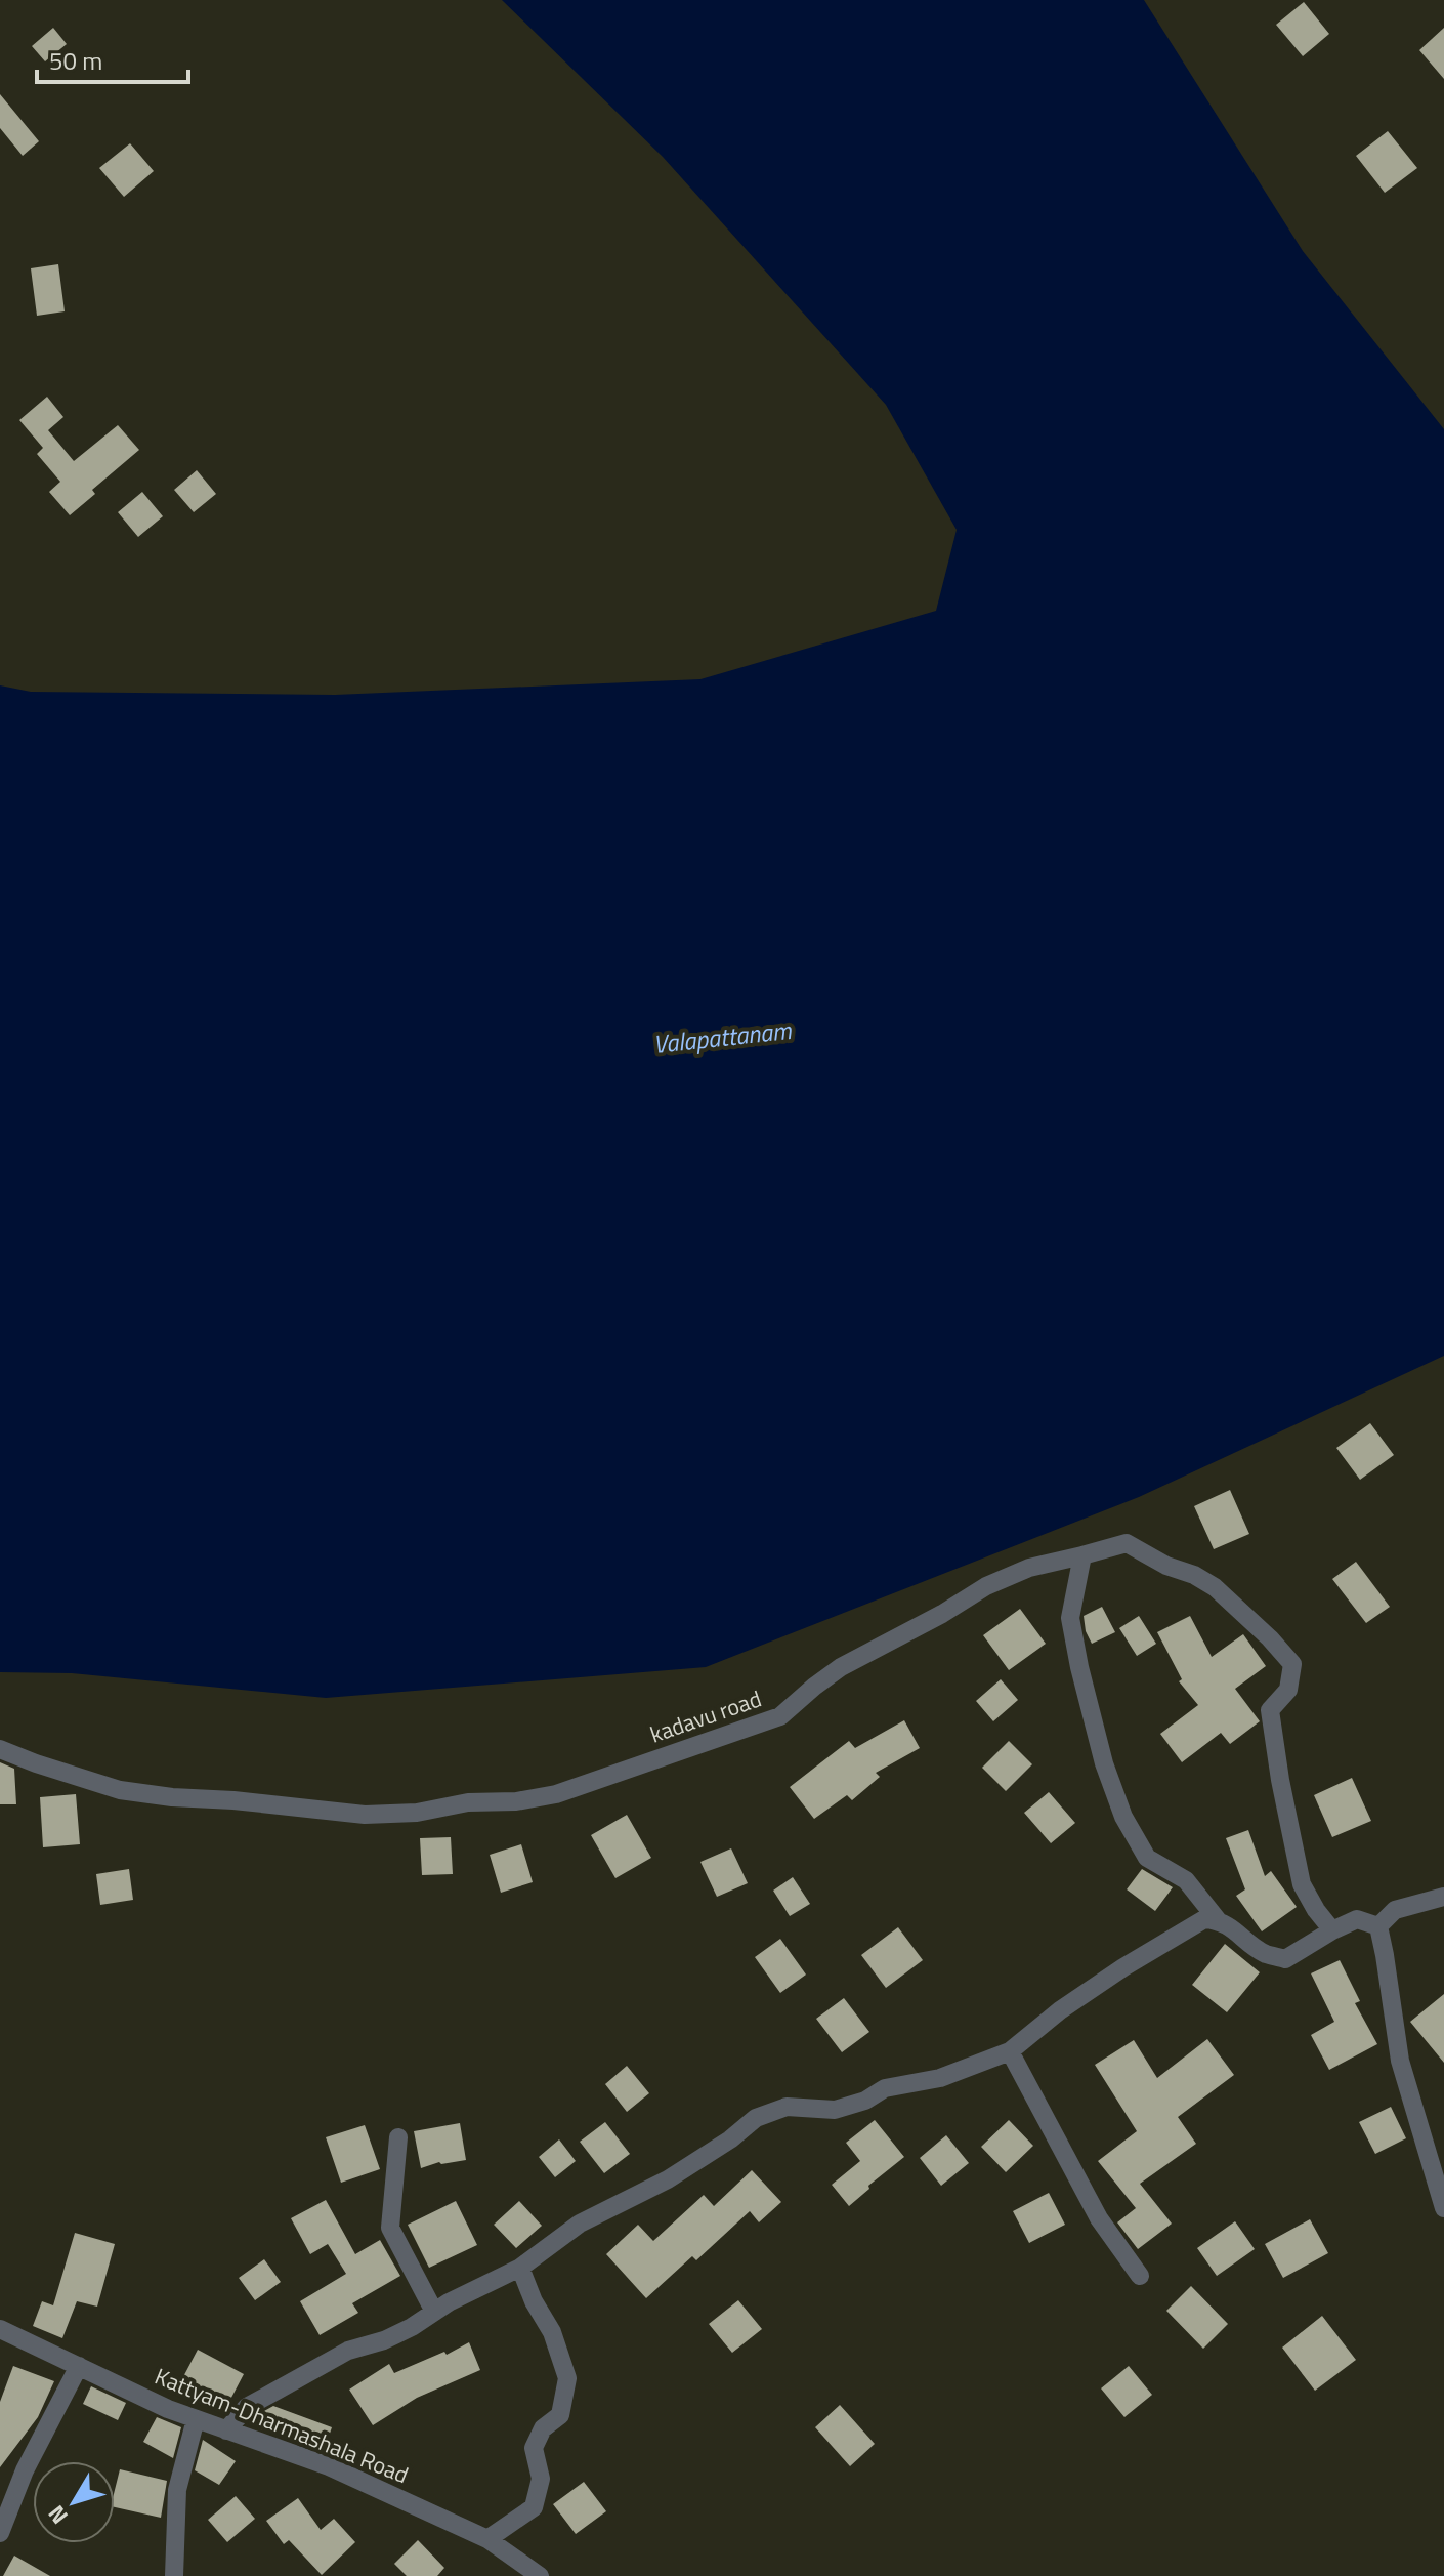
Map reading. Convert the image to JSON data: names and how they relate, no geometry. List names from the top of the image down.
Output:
{
  "streets": {
    "street": ["kadavu road", "Kattyam-Dharmashala Road"]
  },
  "water": ["Valapattanam"],
  "scale_bar": "50 m",
  "north": "bottom left"
}
